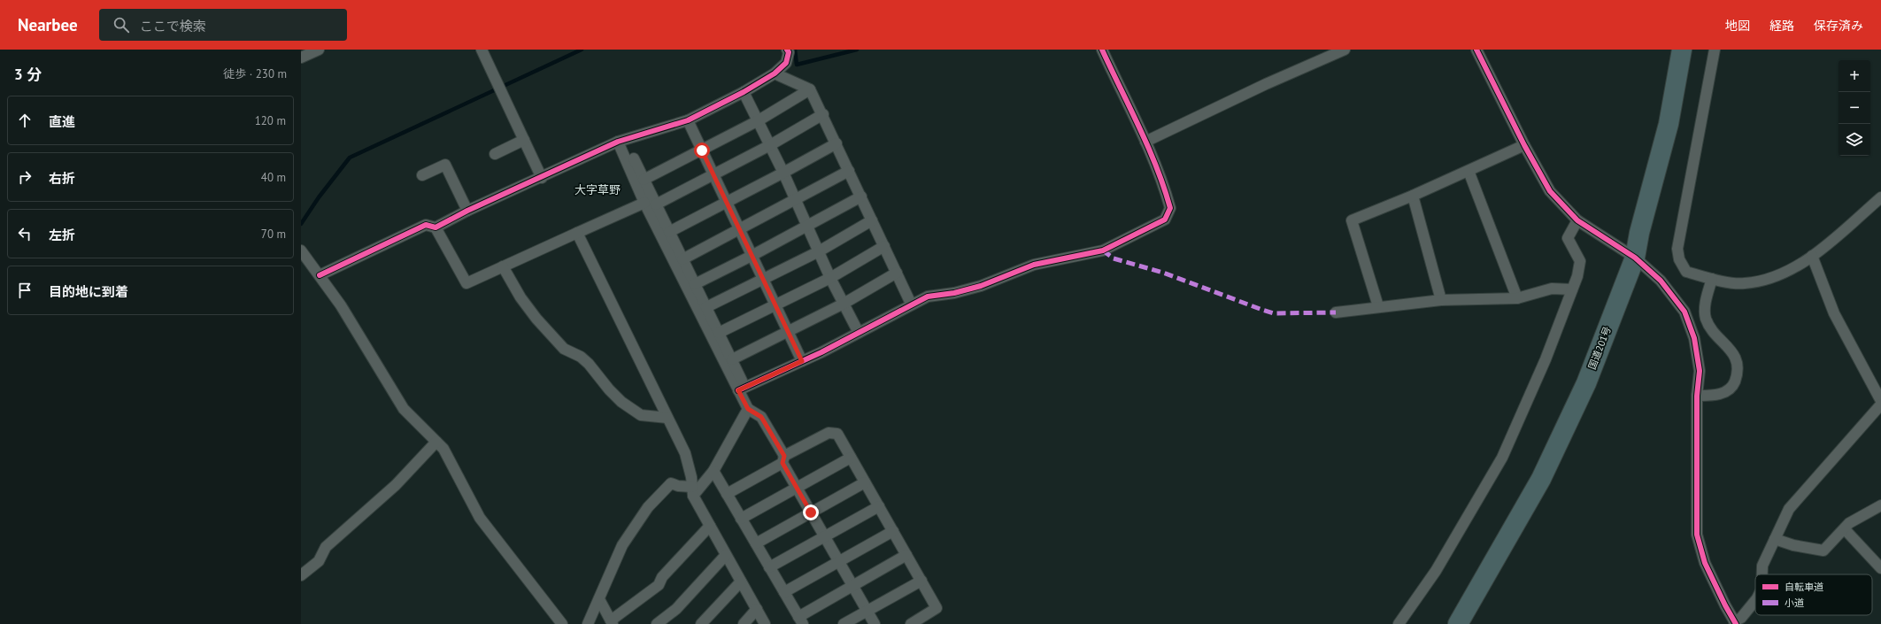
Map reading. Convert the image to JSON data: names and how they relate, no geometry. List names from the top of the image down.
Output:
{
  "streets": {
    "highway": ["国道201号"]
  },
  "districts": ["大字草野"],
  "legend": ["自転車道", "小道"],
  "page": {
    "header": "Nearbee",
    "search": "ここで検索",
    "nav": ["地図", "経路", "保存済み"],
    "heading": ["3 分", "徒歩 · 230 m"],
    "map_buttons": ["+", "−"],
    "list": [
      ["直進", "120 m"],
      ["右折", "40 m"],
      ["左折", "70 m"],
      "目的地に到着"
    ]
  }
}
